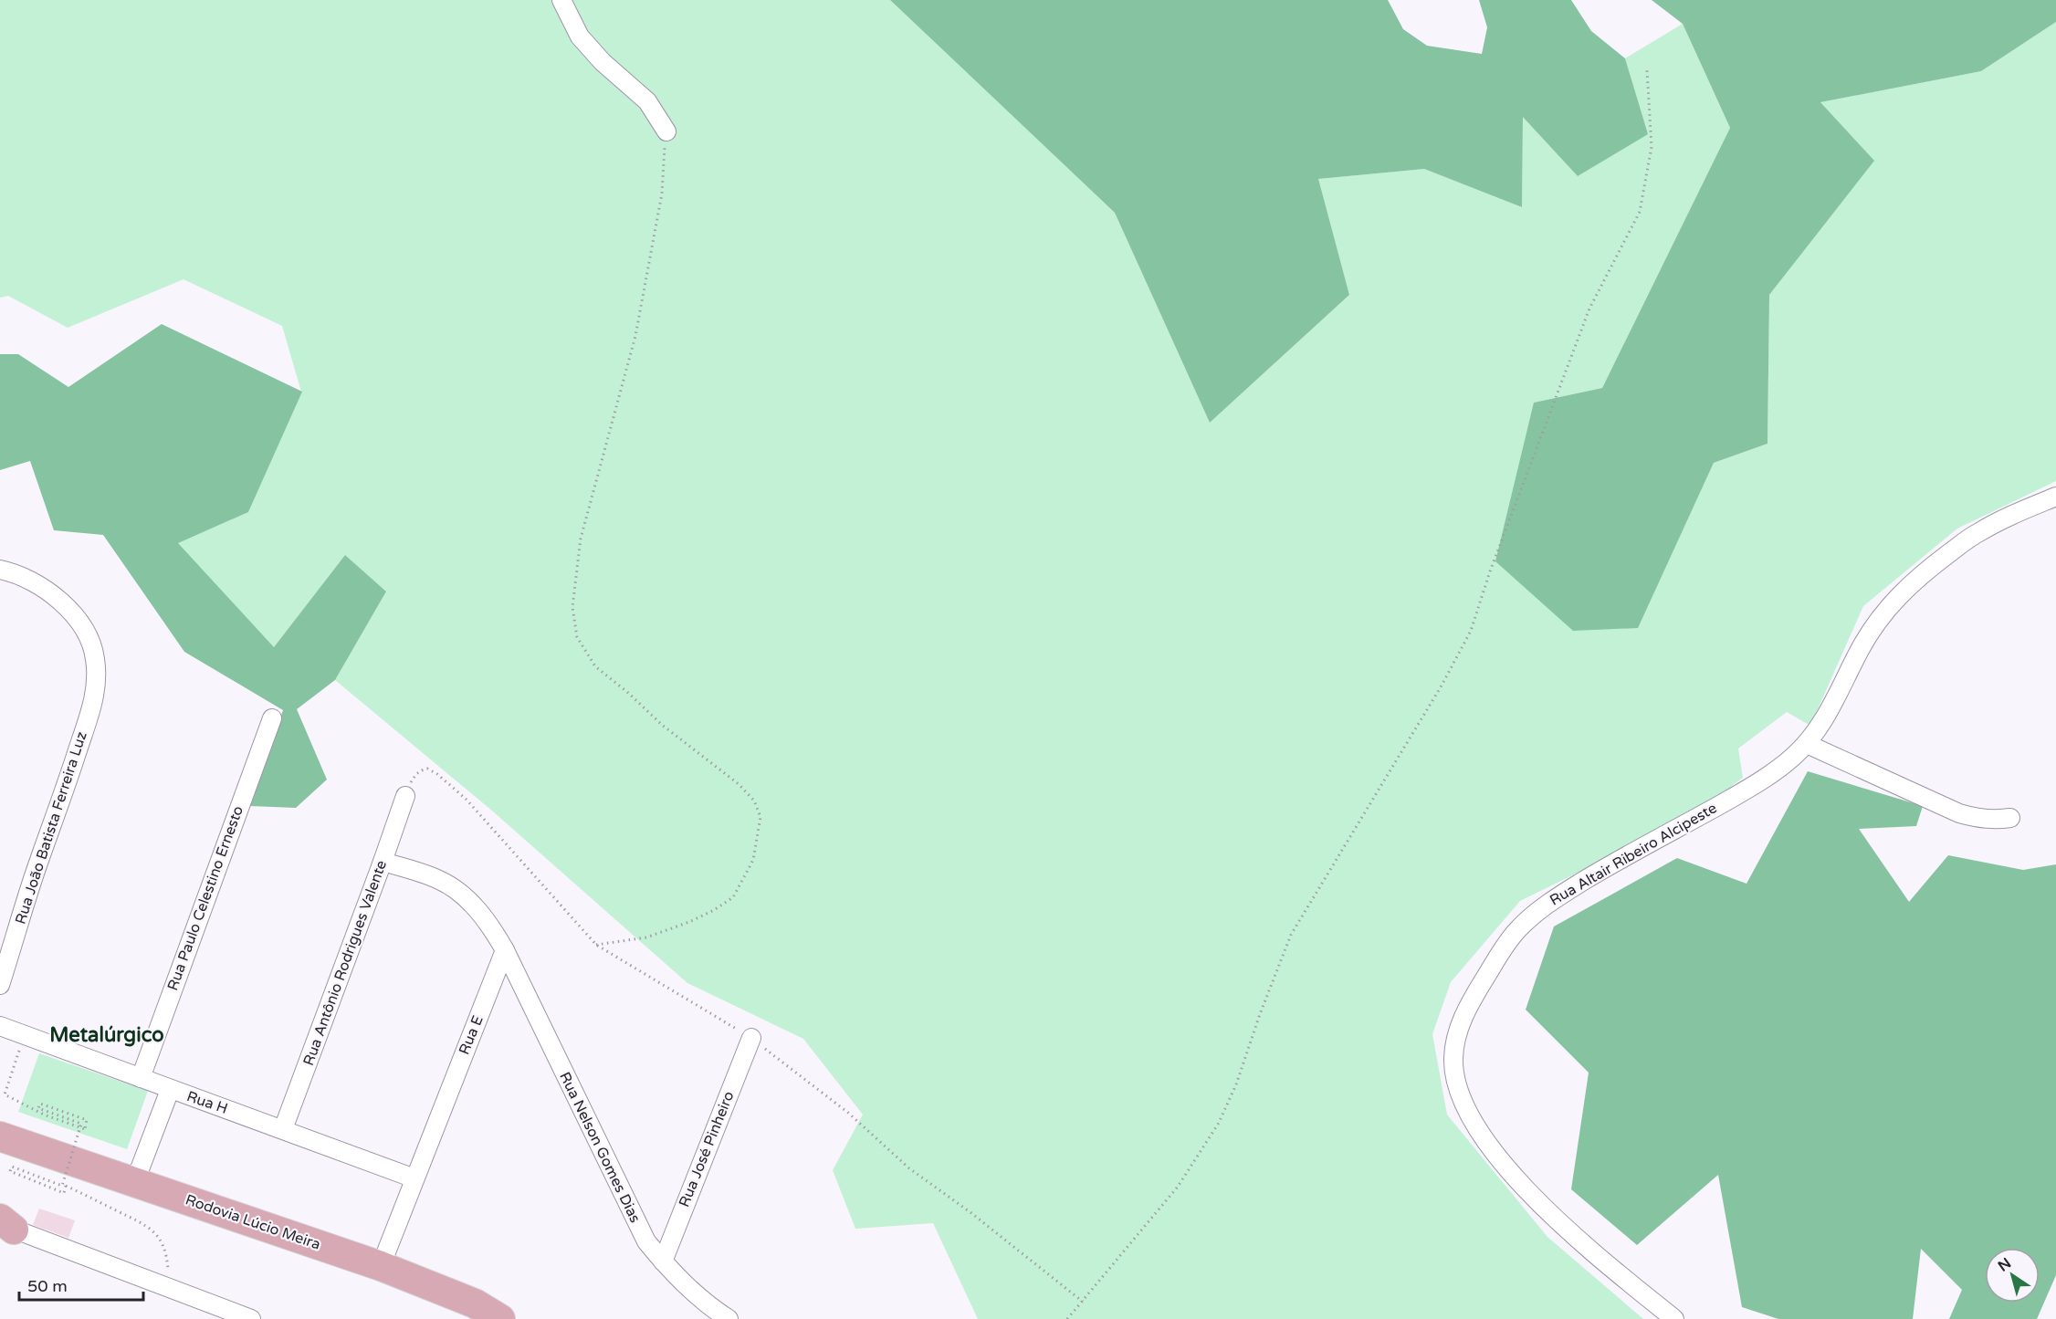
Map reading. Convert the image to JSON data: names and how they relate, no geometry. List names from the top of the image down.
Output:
{
  "streets": {
    "main road": ["Rodovia Lúcio Meira"],
    "street": [
      "Rua João Batista Ferreira Luz",
      "Rua Altair Ribeiro Alcipeste",
      "Rua Paulo Celestino Ernesto",
      "Rua Antônio Rodrigues Valente",
      "Rua E",
      "Rua H",
      "Rua Nelson Gomes Dias",
      "Rua José Pinheiro"
    ]
  },
  "crossings": [
    ["Rua Paulo Celestino Ernesto", "Rua H"],
    ["Rua Antônio Rodrigues Valente", "Rua H"],
    ["Rua E", "Rua H"],
    ["Rua E", "Rua Nelson Gomes Dias"],
    ["Rua E", "Rodovia Lúcio Meira"],
    ["Rua Nelson Gomes Dias", "Rua José Pinheiro"]
  ],
  "districts": ["Metalúrgico"],
  "scale_bar": "50 m",
  "north": "top left"
}
